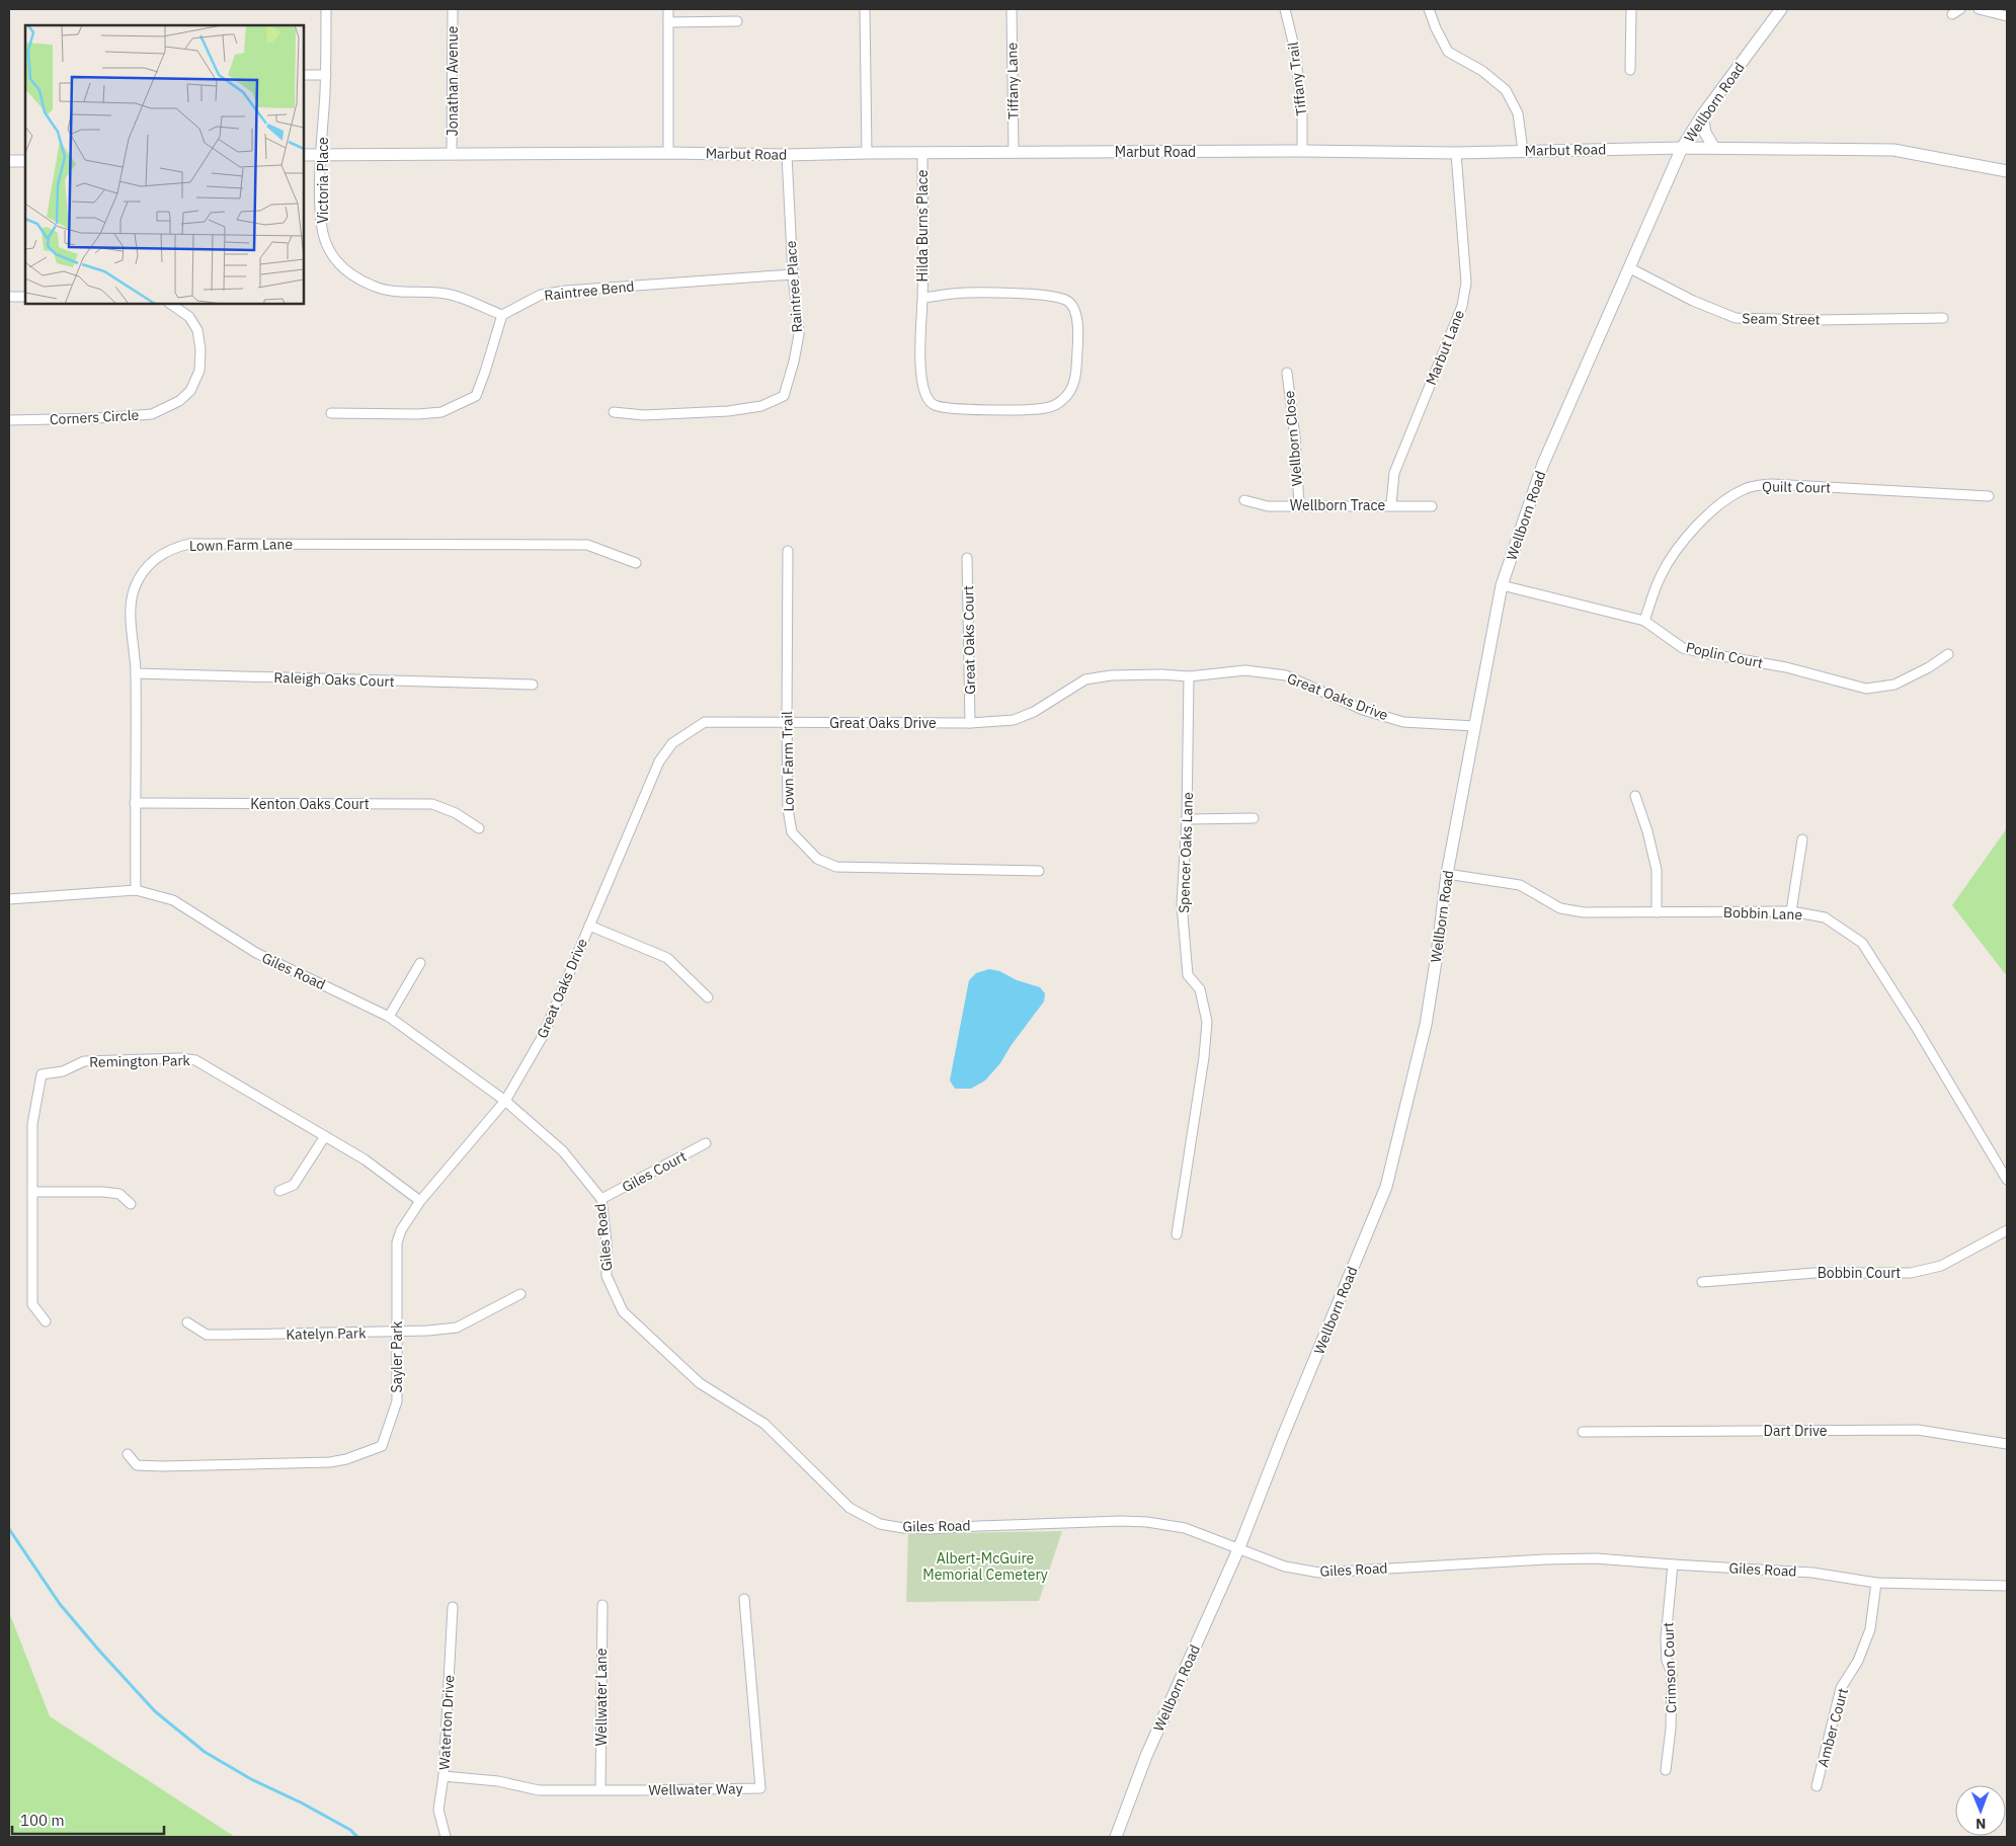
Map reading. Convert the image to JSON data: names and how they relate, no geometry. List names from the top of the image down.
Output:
{
  "streets": {
    "street": [
      "Tiffany Trail",
      "Jonathan Avenue",
      "Tiffany Lane",
      "Wellborn Road",
      "Marbut Road",
      "Victoria Place",
      "Hilda Burns Place",
      "Raintree Place",
      "Raintree Bend",
      "Seam Street",
      "Marbut Lane",
      "Corners Circle",
      "Wellborn Close",
      "Quilt Court",
      "Wellborn Trace",
      "Lown Farm Lane",
      "Great Oaks Court",
      "Poplin Court",
      "Raleigh Oaks Court",
      "Great Oaks Drive",
      "Lown Farm Trail",
      "Kenton Oaks Court",
      "Spencer Oaks Lane",
      "Bobbin Lane",
      "Giles Road",
      "Remington Park",
      "Giles Court",
      "Bobbin Court",
      "Katelyn Park",
      "Sayler Park",
      "Dart Drive",
      "Crimson Court",
      "Wellwater Lane",
      "Waterton Drive",
      "Amber Court",
      "Wellwater Way"
    ]
  },
  "crossings": [
    ["Tiffany Trail", "Marbut Road"],
    ["Jonathan Avenue", "Marbut Road"],
    ["Tiffany Lane", "Marbut Road"],
    ["Wellborn Road", "Marbut Road"],
    ["Wellborn Road", "Seam Street"],
    ["Wellborn Road", "Poplin Court"],
    ["Wellborn Road", "Great Oaks Drive"],
    ["Wellborn Road", "Bobbin Lane"],
    ["Wellborn Road", "Giles Road"],
    ["Marbut Road", "Victoria Place"],
    ["Marbut Road", "Hilda Burns Place"],
    ["Marbut Road", "Raintree Place"],
    ["Marbut Road", "Marbut Lane"],
    ["Victoria Place", "Raintree Bend"],
    ["Raintree Place", "Raintree Bend"],
    ["Marbut Lane", "Wellborn Trace"],
    ["Wellborn Close", "Wellborn Trace"],
    ["Quilt Court", "Poplin Court"],
    ["Lown Farm Lane", "Raleigh Oaks Court"],
    ["Lown Farm Lane", "Kenton Oaks Court"],
    ["Lown Farm Lane", "Giles Road"],
    ["Great Oaks Court", "Great Oaks Drive"],
    ["Great Oaks Drive", "Lown Farm Trail"],
    ["Great Oaks Drive", "Spencer Oaks Lane"],
    ["Great Oaks Drive", "Giles Road"],
    ["Great Oaks Drive", "Sayler Park"],
    ["Giles Road", "Giles Court"],
    ["Giles Road", "Sayler Park"],
    ["Giles Road", "Crimson Court"],
    ["Giles Road", "Amber Court"],
    ["Remington Park", "Sayler Park"],
    ["Katelyn Park", "Sayler Park"],
    ["Wellwater Lane", "Wellwater Way"],
    ["Waterton Drive", "Wellwater Way"]
  ],
  "parks": ["Albert-McGuire Memorial Cemetery"],
  "scale_bar": "100 m",
  "north": "bottom"
}
